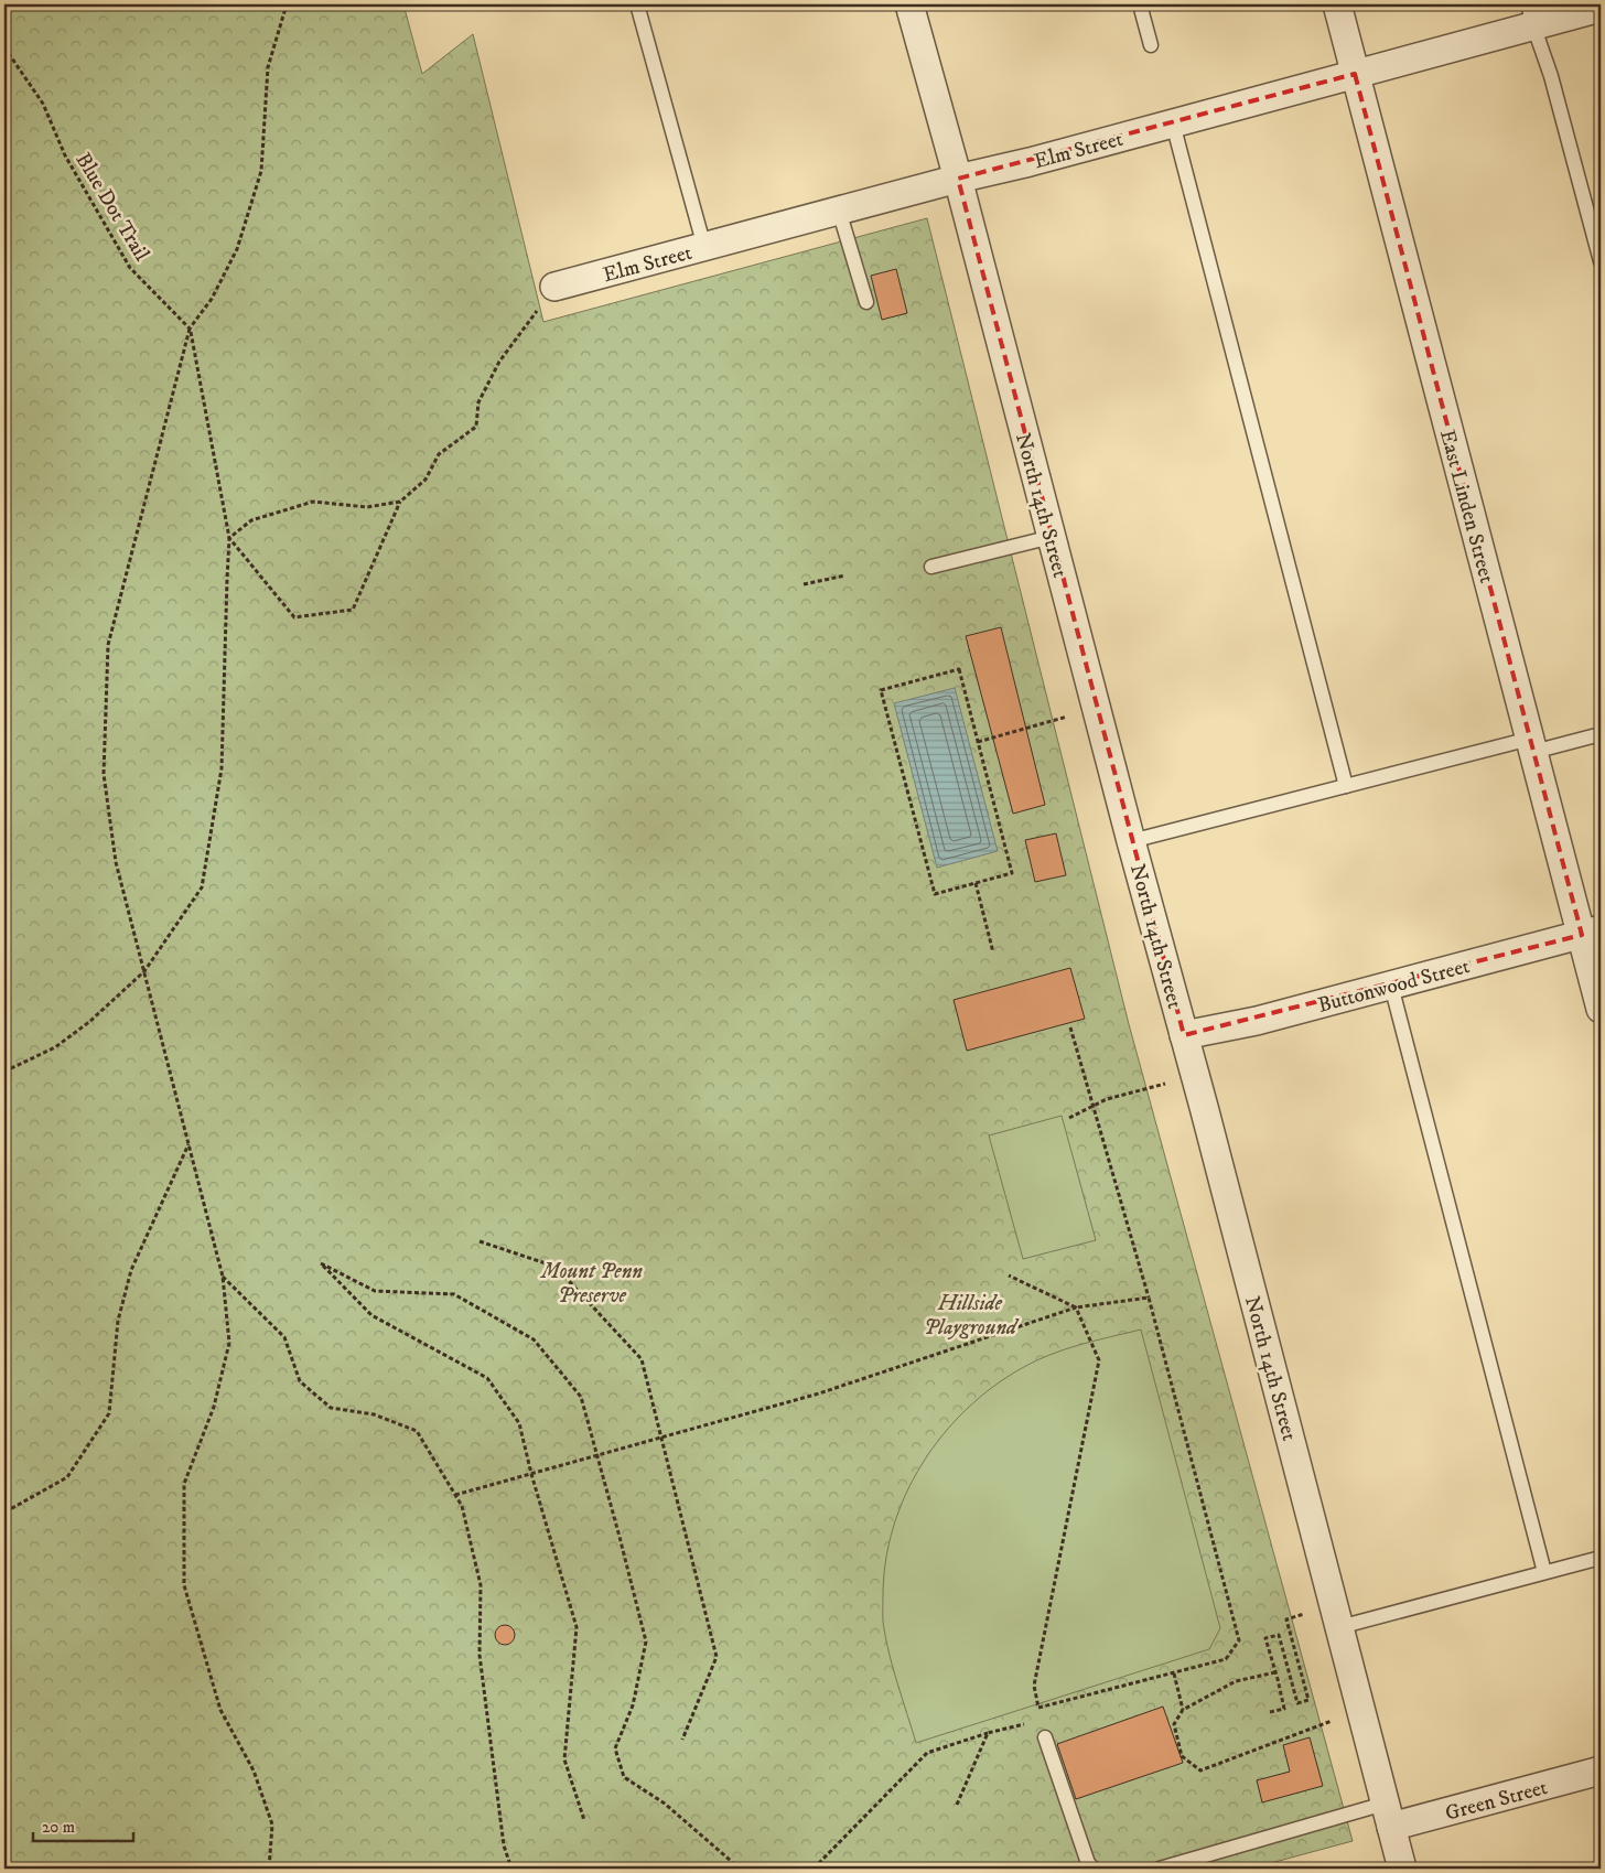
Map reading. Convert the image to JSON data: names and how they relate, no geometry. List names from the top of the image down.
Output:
{
  "streets": {
    "street": [
      "Elm Street",
      "North 14th Street",
      "East Linden Street",
      "Buttonwood Street",
      "Green Street"
    ],
    "path": ["Blue Dot Trail"]
  },
  "crossings": [
    ["Elm Street", "North 14th Street"],
    ["Elm Street", "East Linden Street"],
    ["North 14th Street", "Buttonwood Street"],
    ["North 14th Street", "Green Street"],
    ["East Linden Street", "Buttonwood Street"]
  ],
  "parks": ["Mount Penn Preserve", "Hillside Playground"],
  "scale_bar": "20 m"
}
